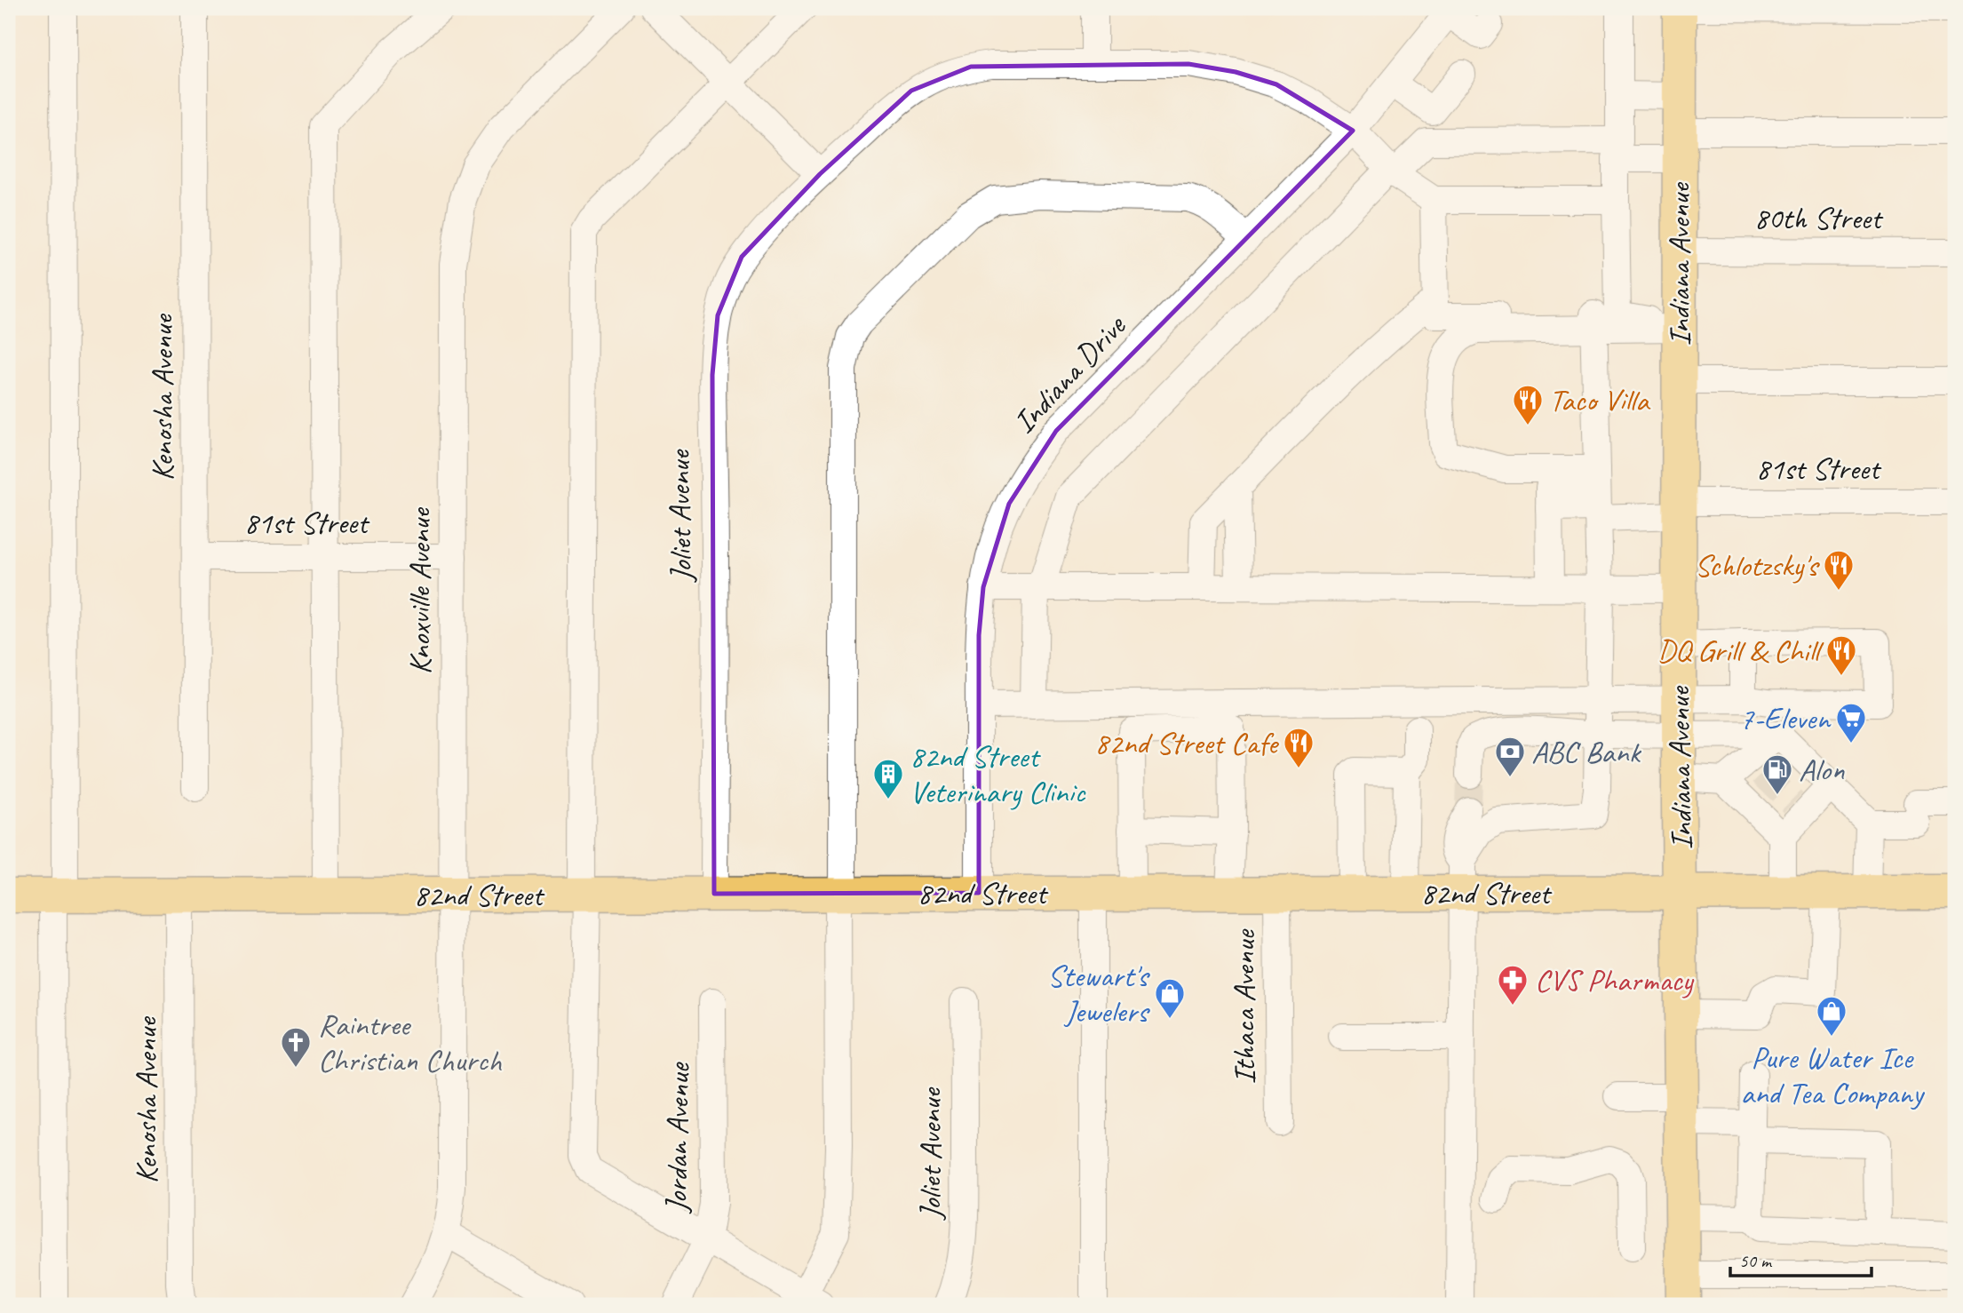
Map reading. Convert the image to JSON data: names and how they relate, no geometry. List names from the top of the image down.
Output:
{
  "streets": {
    "main road": ["Indiana Avenue", "82nd Street"],
    "street": [
      "80th Street",
      "Indiana Drive",
      "Kenosha Avenue",
      "81st Street",
      "Joliet Avenue",
      "Knoxville Avenue",
      "Ithaca Avenue",
      "Jordan Avenue"
    ]
  },
  "crossings": [
    ["80th Street", "Indiana Avenue"],
    ["Indiana Avenue", "81st Street"],
    ["Indiana Avenue", "82nd Street"],
    ["Indiana Drive", "Joliet Avenue"],
    ["Indiana Drive", "82nd Street"],
    ["Kenosha Avenue", "81st Street"],
    ["Kenosha Avenue", "82nd Street"],
    ["81st Street", "Knoxville Avenue"],
    ["Joliet Avenue", "82nd Street"],
    ["Knoxville Avenue", "82nd Street"],
    ["82nd Street", "Ithaca Avenue"]
  ],
  "places": {
    "restaurant": [
      "Taco Villa",
      "Schlotzsky's",
      "DQ Grill & Chill",
      "82nd Street Cafe"
    ],
    "supermarket": ["7-Eleven"],
    "bank": ["ABC Bank"],
    "fuel station": ["Alon"],
    "building": ["82nd Street Veterinary Clinic"],
    "pharmacy": ["CVS Pharmacy"],
    "shop": ["Stewart's Jewelers", "Pure Water Ice and Tea Company"],
    "church": ["Raintree Christian Church"]
  },
  "scale_bar": "50 m"
}
